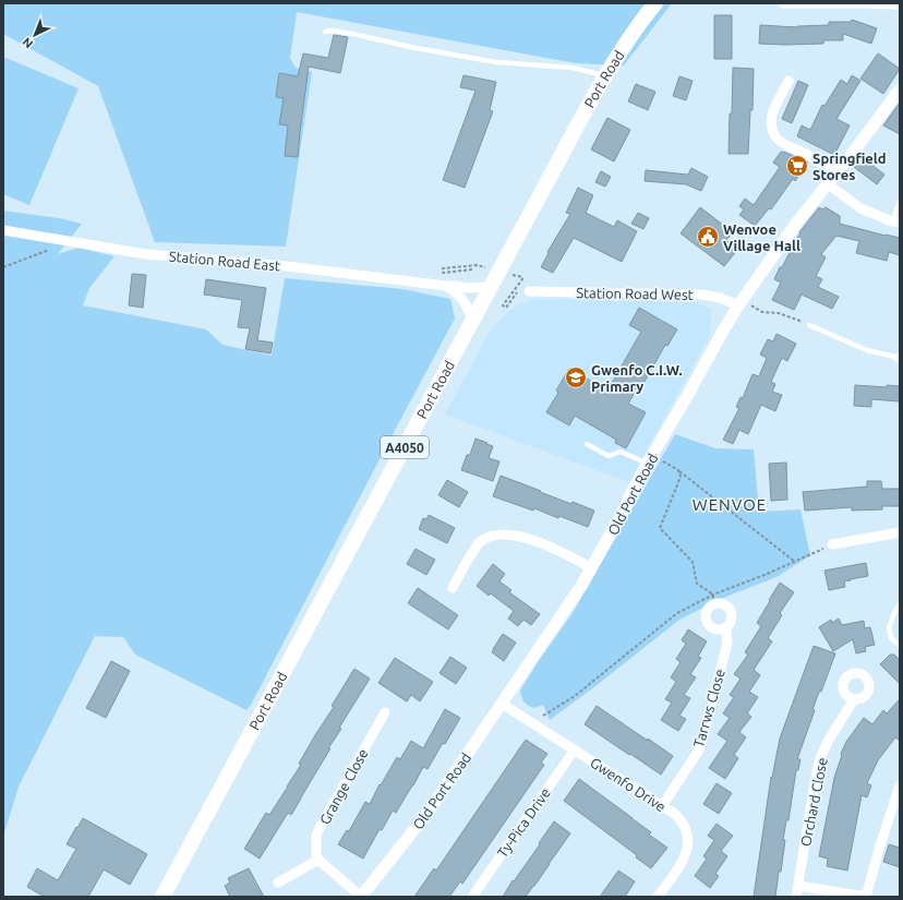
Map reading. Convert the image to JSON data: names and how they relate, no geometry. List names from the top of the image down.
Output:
{
  "streets": {
    "main road": ["Port Road", "A4050"],
    "street": [
      "Station Road East",
      "Station Road West",
      "Old Port Road",
      "Tarrws Close",
      "Gwenfo Drive",
      "Grange Close",
      "Orchard Close",
      "Ty-Pica Drive"
    ]
  },
  "crossings": [
    ["Port Road", "Station Road East"],
    ["Station Road West", "Old Port Road"],
    ["Old Port Road", "Gwenfo Drive"],
    ["Tarrws Close", "Gwenfo Drive"],
    ["Gwenfo Drive", "Ty-Pica Drive"]
  ],
  "districts": ["WENVOE"],
  "places": {
    "supermarket": ["Springfield Stores"],
    "public building": ["Wenvoe Village Hall"],
    "school or university": ["Gwenfo C.I.W. Primary"]
  },
  "north": "bottom left"
}
